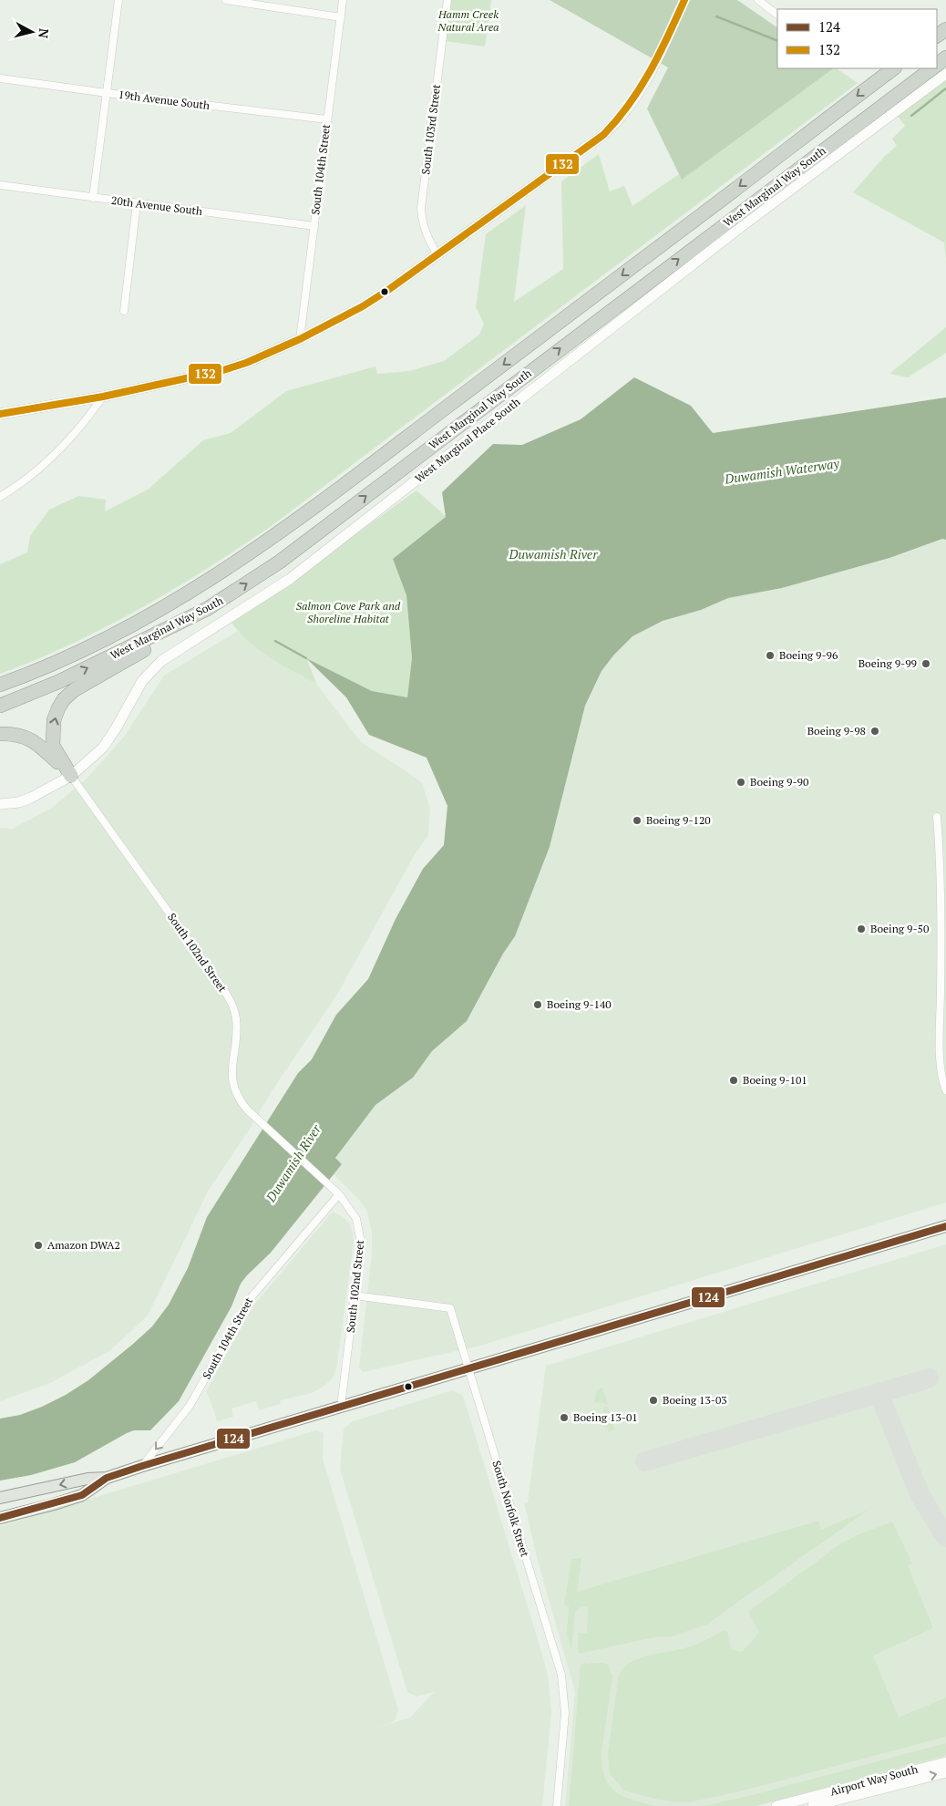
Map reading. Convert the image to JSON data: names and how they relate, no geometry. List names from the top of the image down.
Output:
{
  "streets": {
    "highway": ["West Marginal Way South"],
    "street": [
      "19th Avenue South",
      "South 103rd Street",
      "South 104th Street",
      "20th Avenue South",
      "West Marginal Place South",
      "South 102nd Street",
      "South Norfolk Street",
      "Airport Way South"
    ]
  },
  "crossings": [
    ["19th Avenue South", "South 104th Street"],
    ["South 104th Street", "20th Avenue South"],
    ["South 104th Street", "South 102nd Street"],
    ["West Marginal Place South", "South 102nd Street"],
    ["South 102nd Street", "South Norfolk Street"]
  ],
  "one_way": ["South 104th Street"],
  "water": ["Duwamish Waterway", "Duwamish River"],
  "parks": ["Hamm Creek Natural Area", "Salmon Cove Park and Shoreline Habitat"],
  "places": [
    "Boeing 9-96",
    "Boeing 9-99",
    "Boeing 9-98",
    "Boeing 9-90",
    "Boeing 9-120",
    "Boeing 9-50",
    "Boeing 9-140",
    "Boeing 9-101",
    "Amazon DWA2",
    "Boeing 13-03",
    "Boeing 13-01"
  ],
  "lines": ["transit line 132", "transit line 124"],
  "legend": ["124", "132"],
  "north": "right"
}
